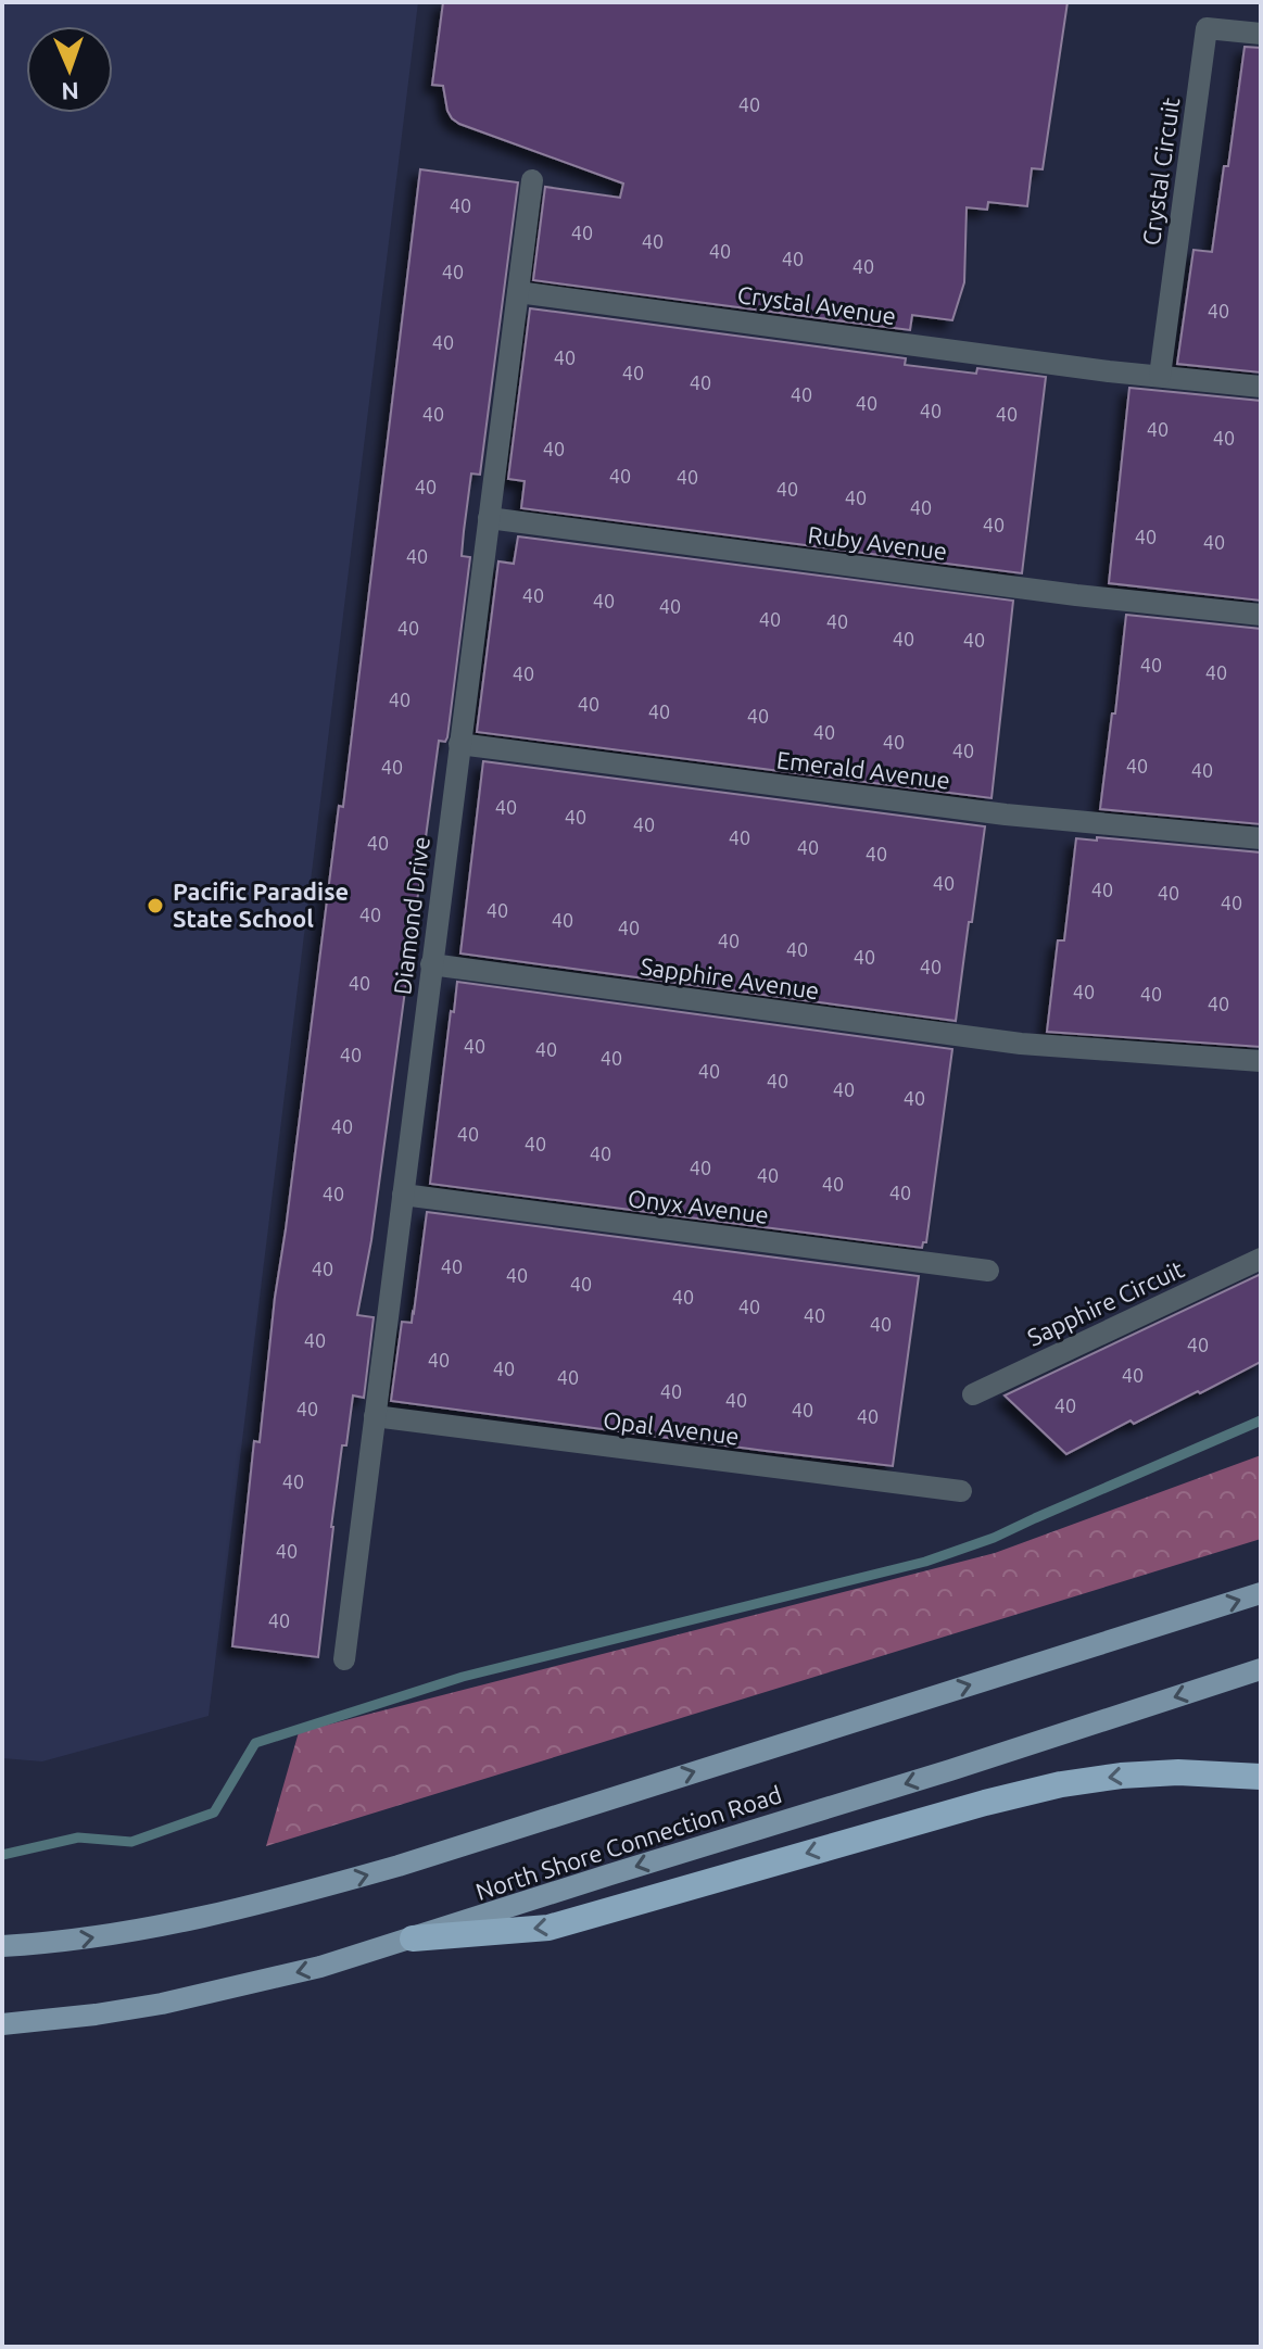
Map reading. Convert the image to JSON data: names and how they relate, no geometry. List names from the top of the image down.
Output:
{
  "streets": {
    "main road": ["North Shore Connection Road"],
    "street": [
      "Crystal Circuit",
      "Crystal Avenue",
      "Ruby Avenue",
      "Emerald Avenue",
      "Diamond Drive",
      "Sapphire Avenue",
      "Onyx Avenue",
      "Sapphire Circuit",
      "Opal Avenue"
    ]
  },
  "crossings": [
    ["Crystal Circuit", "Crystal Avenue"],
    ["Crystal Avenue", "Diamond Drive"],
    ["Ruby Avenue", "Diamond Drive"],
    ["Emerald Avenue", "Diamond Drive"],
    ["Diamond Drive", "Sapphire Avenue"],
    ["Diamond Drive", "Onyx Avenue"],
    ["Diamond Drive", "Opal Avenue"]
  ],
  "places": ["Pacific Paradise State School"],
  "house_numbers": [
    "40",
    "40",
    "40",
    "40",
    "40",
    "40",
    "40",
    "40",
    "40",
    "40",
    "40",
    "40",
    "40",
    "40",
    "40",
    "40",
    "40",
    "40",
    "40",
    "40",
    "40",
    "40",
    "40",
    "40",
    "40",
    "40",
    "40",
    "40",
    "40",
    "40",
    "40",
    "40",
    "40",
    "40",
    "40",
    "40",
    "40",
    "40",
    "40",
    "40",
    "40",
    "40",
    "40",
    "40",
    "40",
    "40",
    "40",
    "40",
    "40",
    "40",
    "40",
    "40",
    "40",
    "40",
    "40",
    "40",
    "40",
    "40",
    "40",
    "40",
    "40",
    "40",
    "40",
    "40",
    "40",
    "40",
    "40",
    "40",
    "40",
    "40",
    "40",
    "40",
    "40",
    "40",
    "40",
    "40",
    "40",
    "40",
    "40",
    "40",
    "40",
    "40",
    "40",
    "40",
    "40",
    "40",
    "40",
    "40",
    "40",
    "40",
    "40",
    "40",
    "40",
    "40",
    "40",
    "40",
    "40",
    "40",
    "40",
    "40",
    "40",
    "40",
    "40",
    "40",
    "40",
    "40",
    "40",
    "40",
    "40",
    "40",
    "40",
    "40",
    "40",
    "40",
    "40"
  ],
  "north": "bottom"
}
